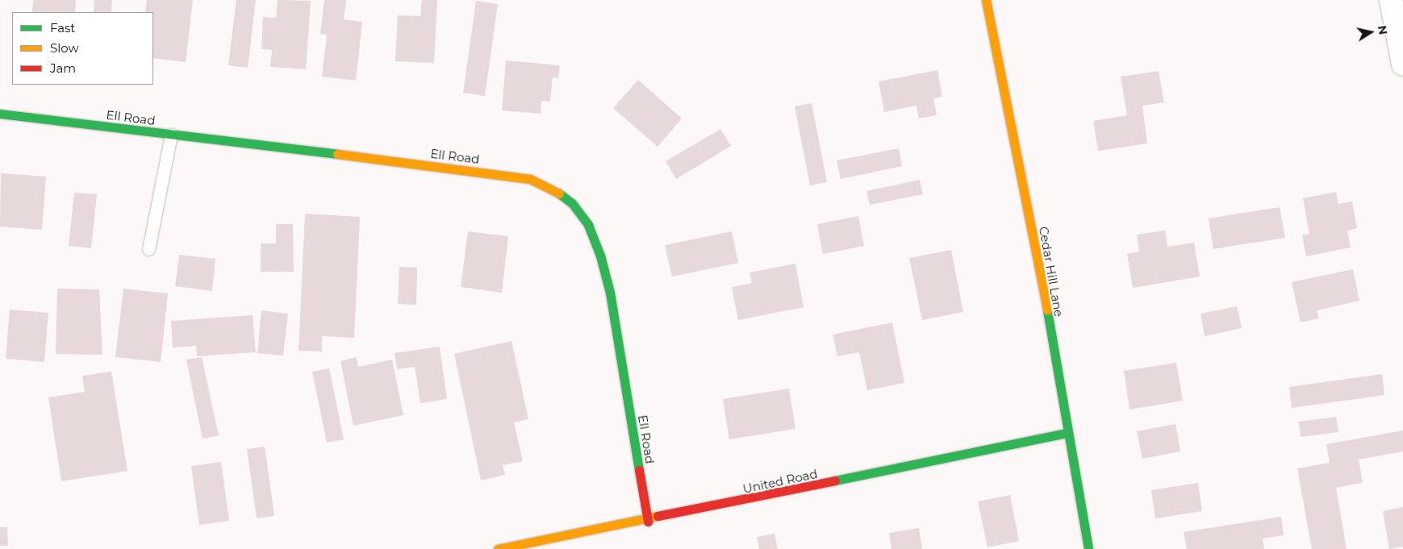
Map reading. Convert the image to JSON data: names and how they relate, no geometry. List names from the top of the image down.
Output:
{
  "streets": {
    "street": ["Ell Road", "Cedar Hill Lane", "United Road"]
  },
  "crossings": [
    ["Ell Road", "United Road"],
    ["Cedar Hill Lane", "United Road"]
  ],
  "legend": ["Fast", "Slow", "Jam"],
  "north": "right"
}
